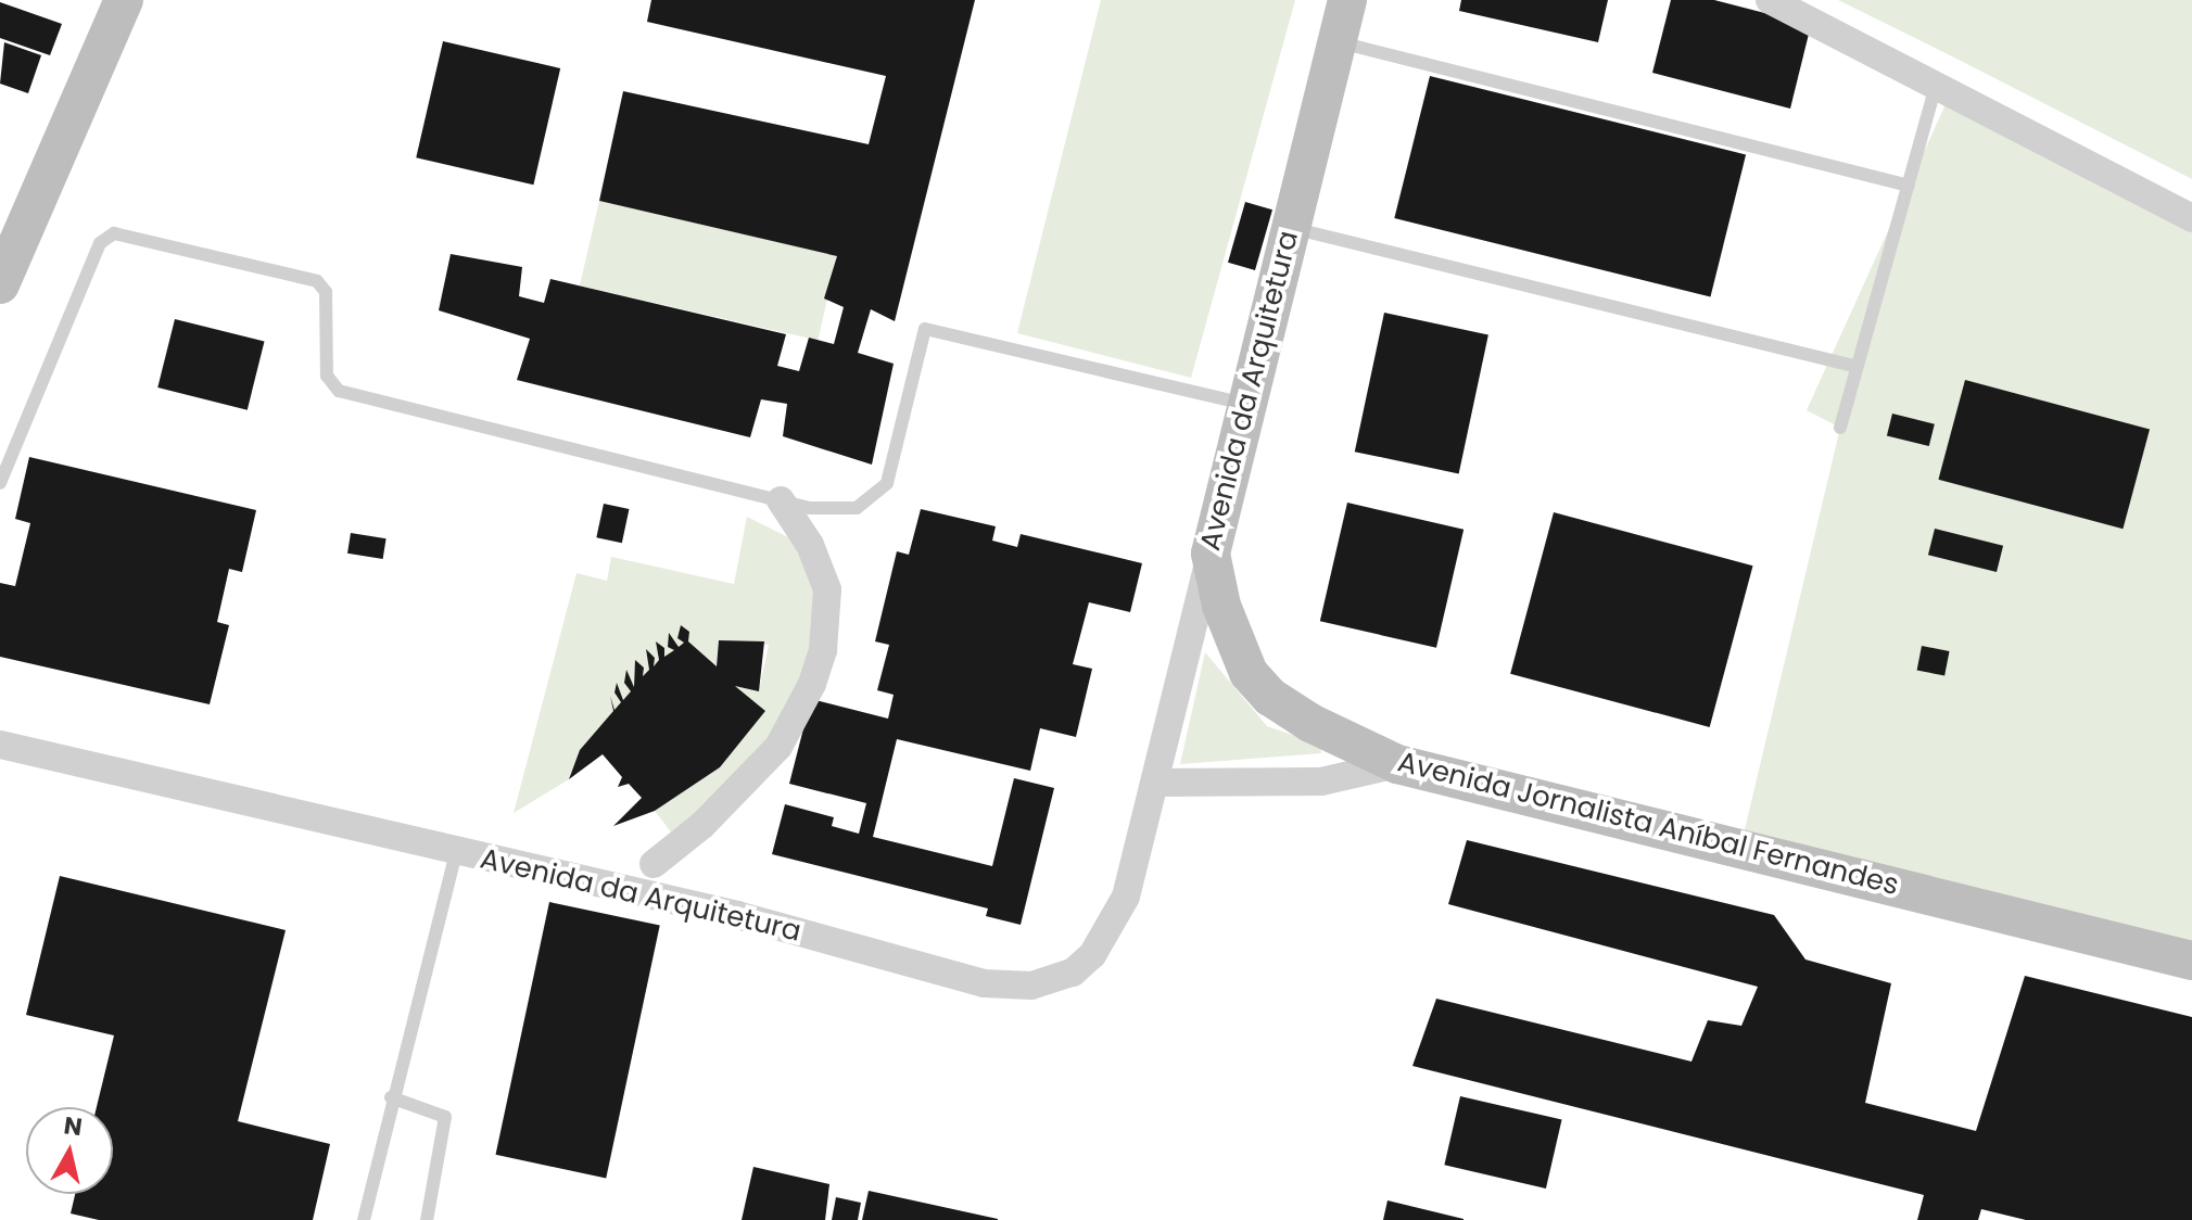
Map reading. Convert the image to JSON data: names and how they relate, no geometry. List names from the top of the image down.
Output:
{
  "streets": {
    "street": ["Avenida da Arquitetura", "Avenida Jornalista Aníbal Fernandes"]
  },
  "crossings": [
    ["Avenida da Arquitetura", "Avenida Jornalista Aníbal Fernandes"]
  ],
  "north": "top"
}
